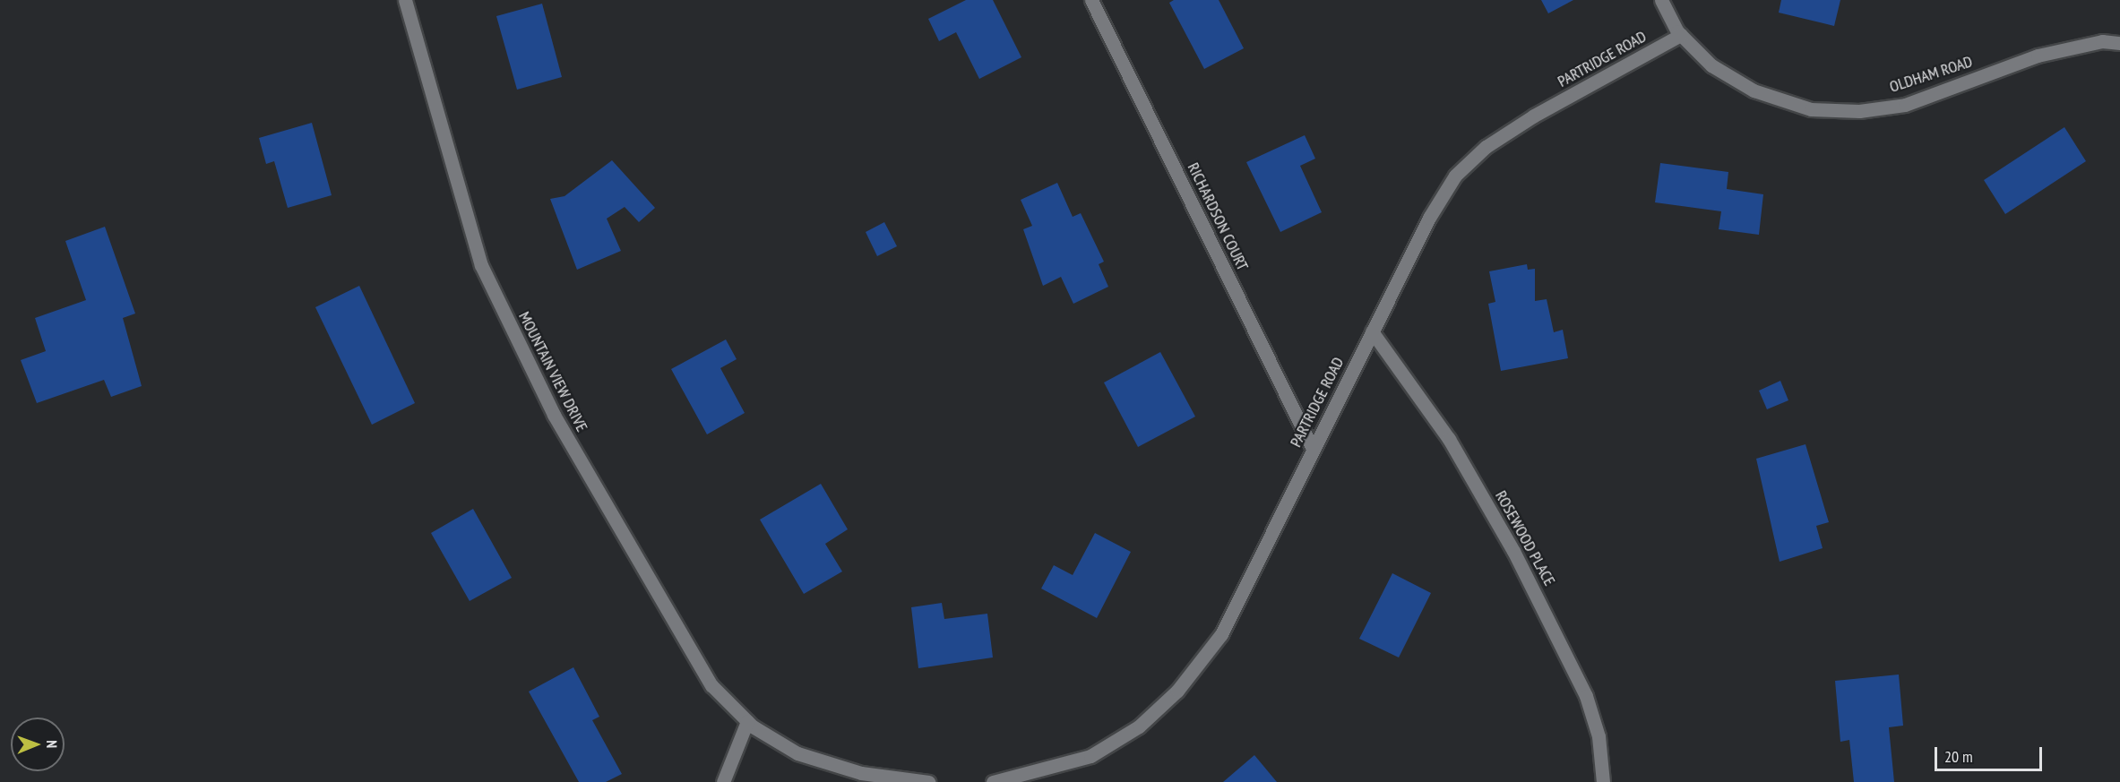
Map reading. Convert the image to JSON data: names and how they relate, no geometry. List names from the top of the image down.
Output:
{
  "streets": {
    "street": [
      "PARTRIDGE ROAD",
      "OLDHAM ROAD",
      "RICHARDSON COURT",
      "MOUNTAIN VIEW DRIVE",
      "ROSEWOOD PLACE"
    ]
  },
  "crossings": [
    ["PARTRIDGE ROAD", "OLDHAM ROAD"],
    ["PARTRIDGE ROAD", "RICHARDSON COURT"],
    ["PARTRIDGE ROAD", "ROSEWOOD PLACE"]
  ],
  "scale_bar": "20 m",
  "north": "right"
}
